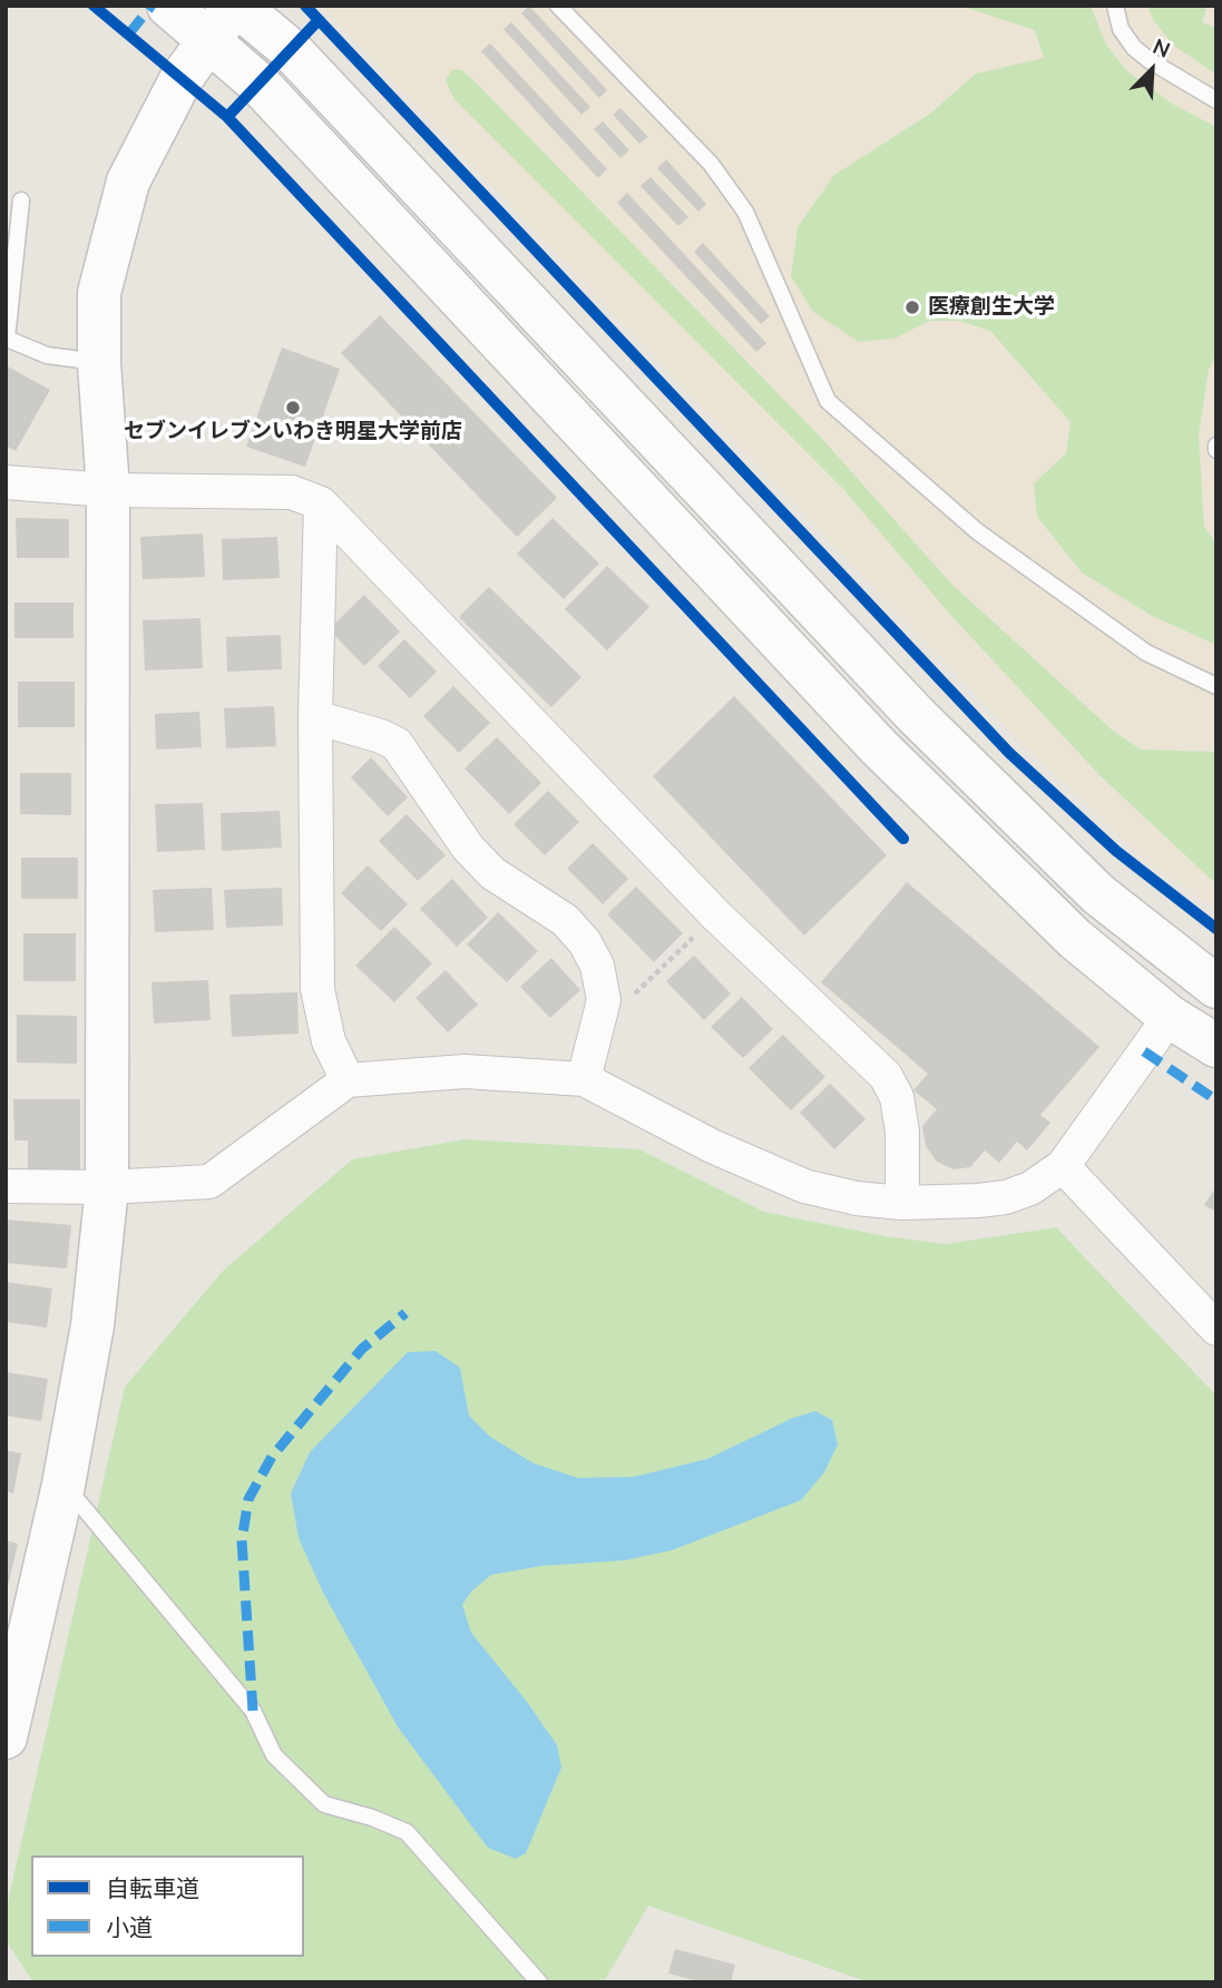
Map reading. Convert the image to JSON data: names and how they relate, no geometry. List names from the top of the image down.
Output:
{
  "places": ["医療創生大学", "セブンイレブンいわき明星大学前店"],
  "legend": ["自転車道", "小道"],
  "north": "top right"
}
